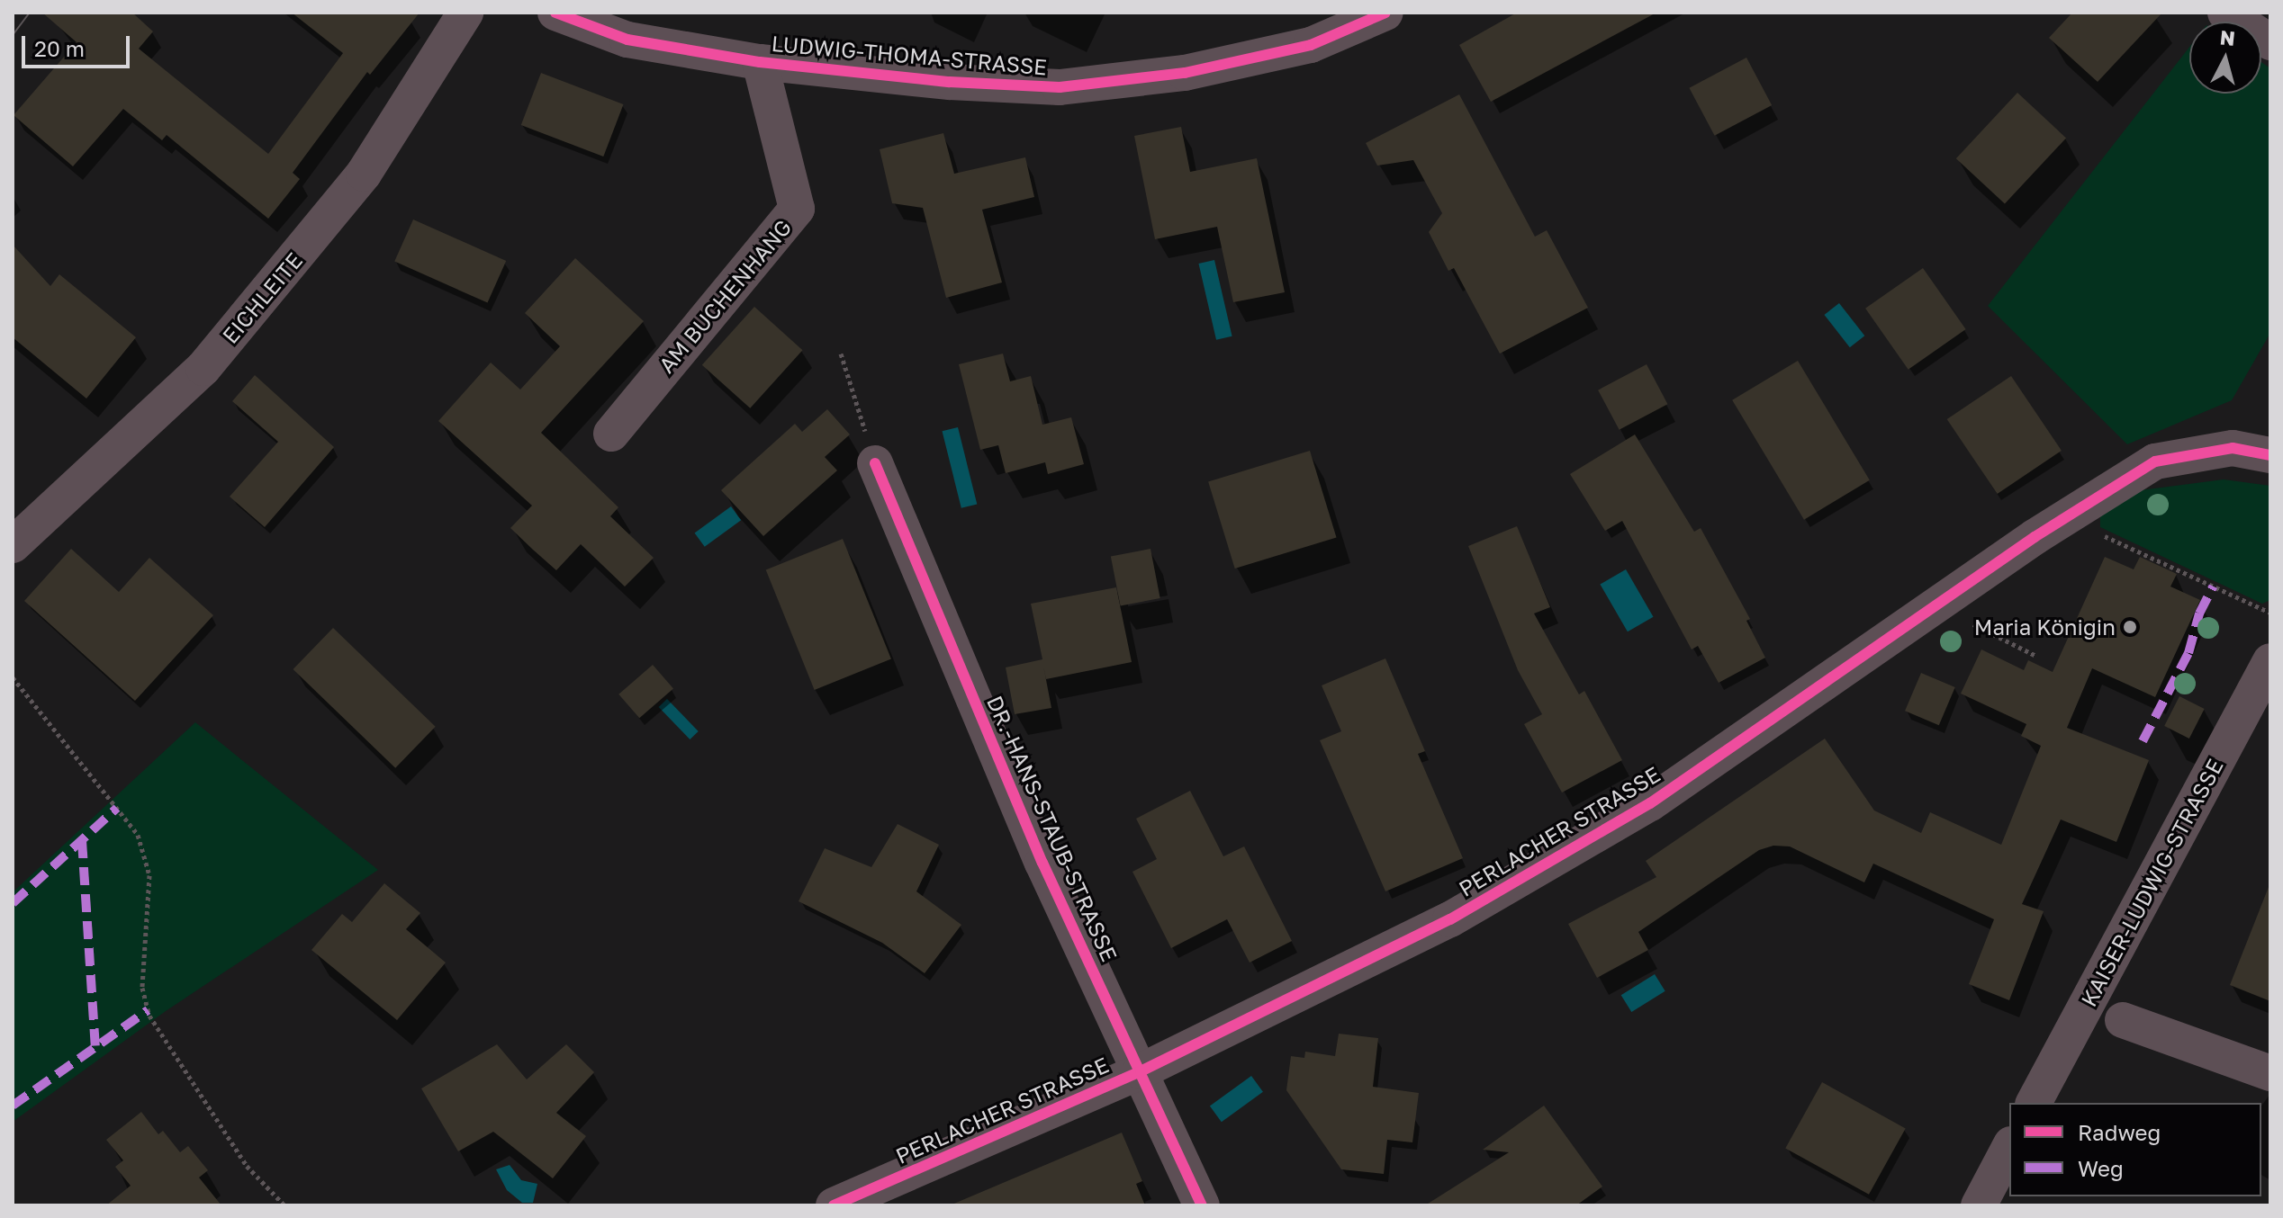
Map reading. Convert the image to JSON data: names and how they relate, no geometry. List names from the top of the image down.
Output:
{
  "streets": {
    "street": [
      "LUDWIG-THOMA-STRASSE",
      "AM BUCHENHANG",
      "EICHLEITE",
      "DR.-HANS-STAUB-STRASSE",
      "PERLACHER STRASSE",
      "KAISER-LUDWIG-STRASSE"
    ]
  },
  "crossings": [
    ["LUDWIG-THOMA-STRASSE", "AM BUCHENHANG"],
    ["DR.-HANS-STAUB-STRASSE", "PERLACHER STRASSE"]
  ],
  "places": ["Maria Königin"],
  "legend": ["Radweg", "Weg"],
  "scale_bar": "20 m",
  "north": "top"
}
